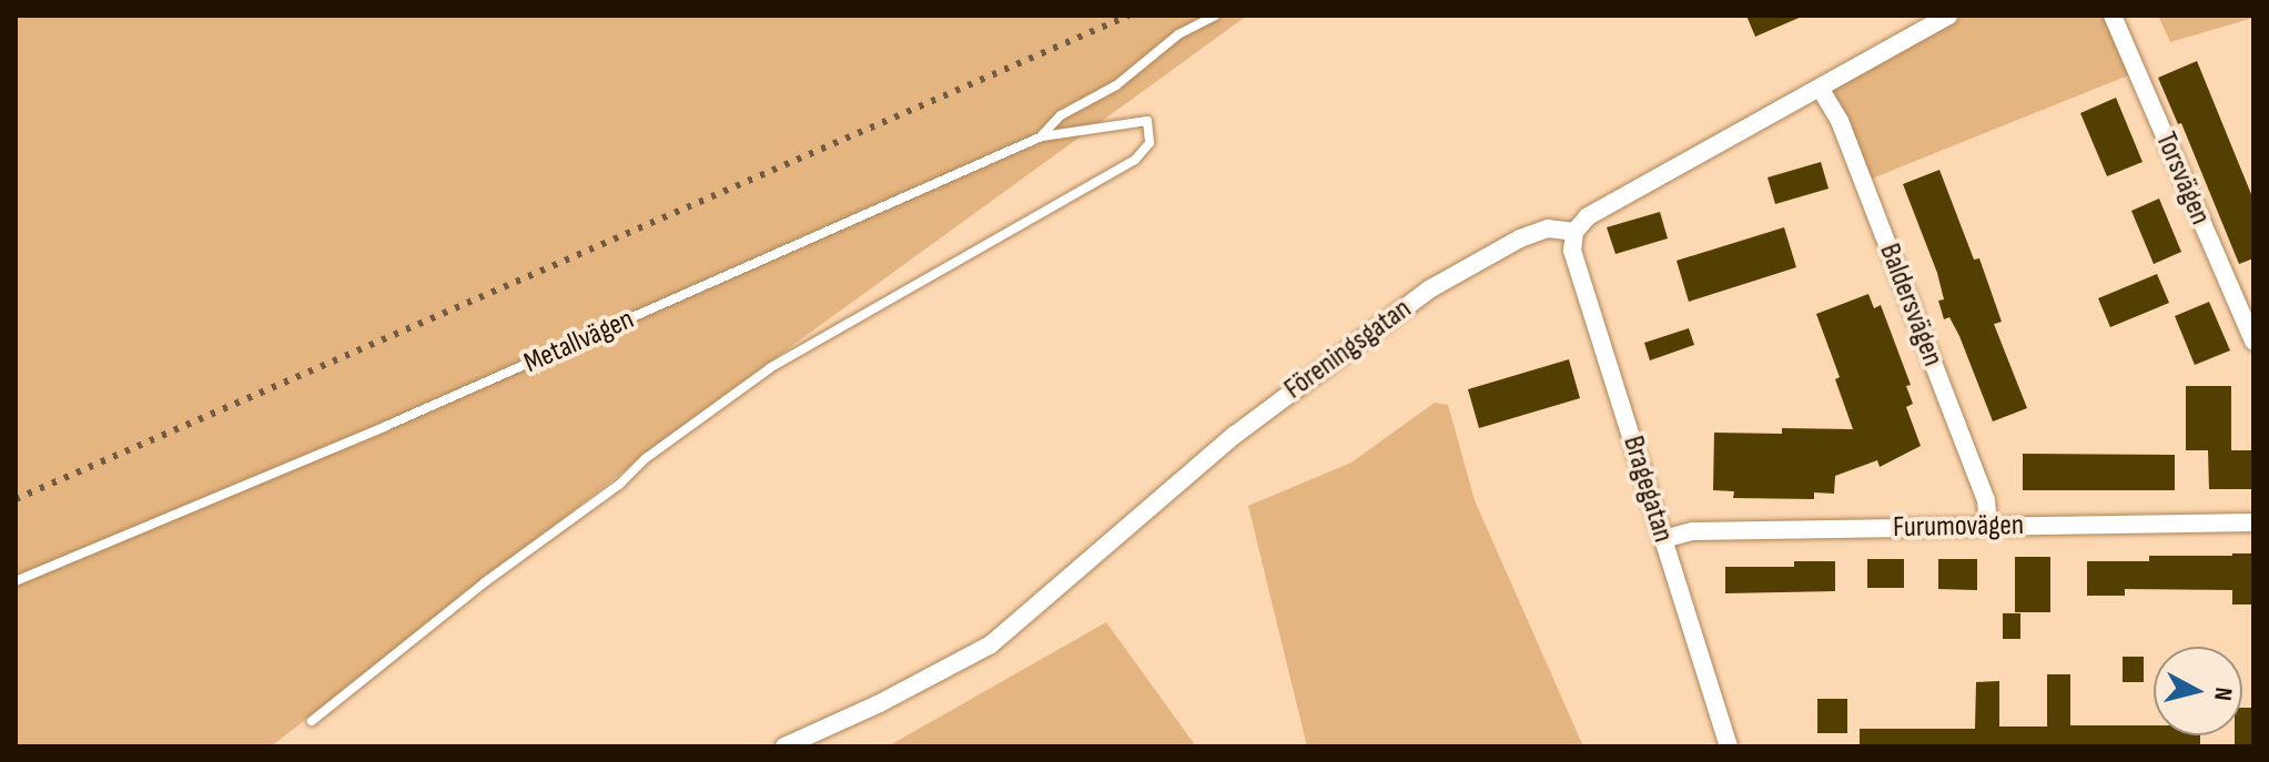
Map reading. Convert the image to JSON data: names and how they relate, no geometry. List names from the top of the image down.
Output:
{
  "streets": {
    "street": [
      "Torsvägen",
      "Baldersvägen",
      "Föreningsgatan",
      "Bragegatan",
      "Furumovägen"
    ],
    "lane": ["Metallvägen"]
  },
  "crossings": [
    ["Baldersvägen", "Furumovägen"],
    ["Föreningsgatan", "Bragegatan"],
    ["Bragegatan", "Furumovägen"]
  ],
  "north": "right"
}
